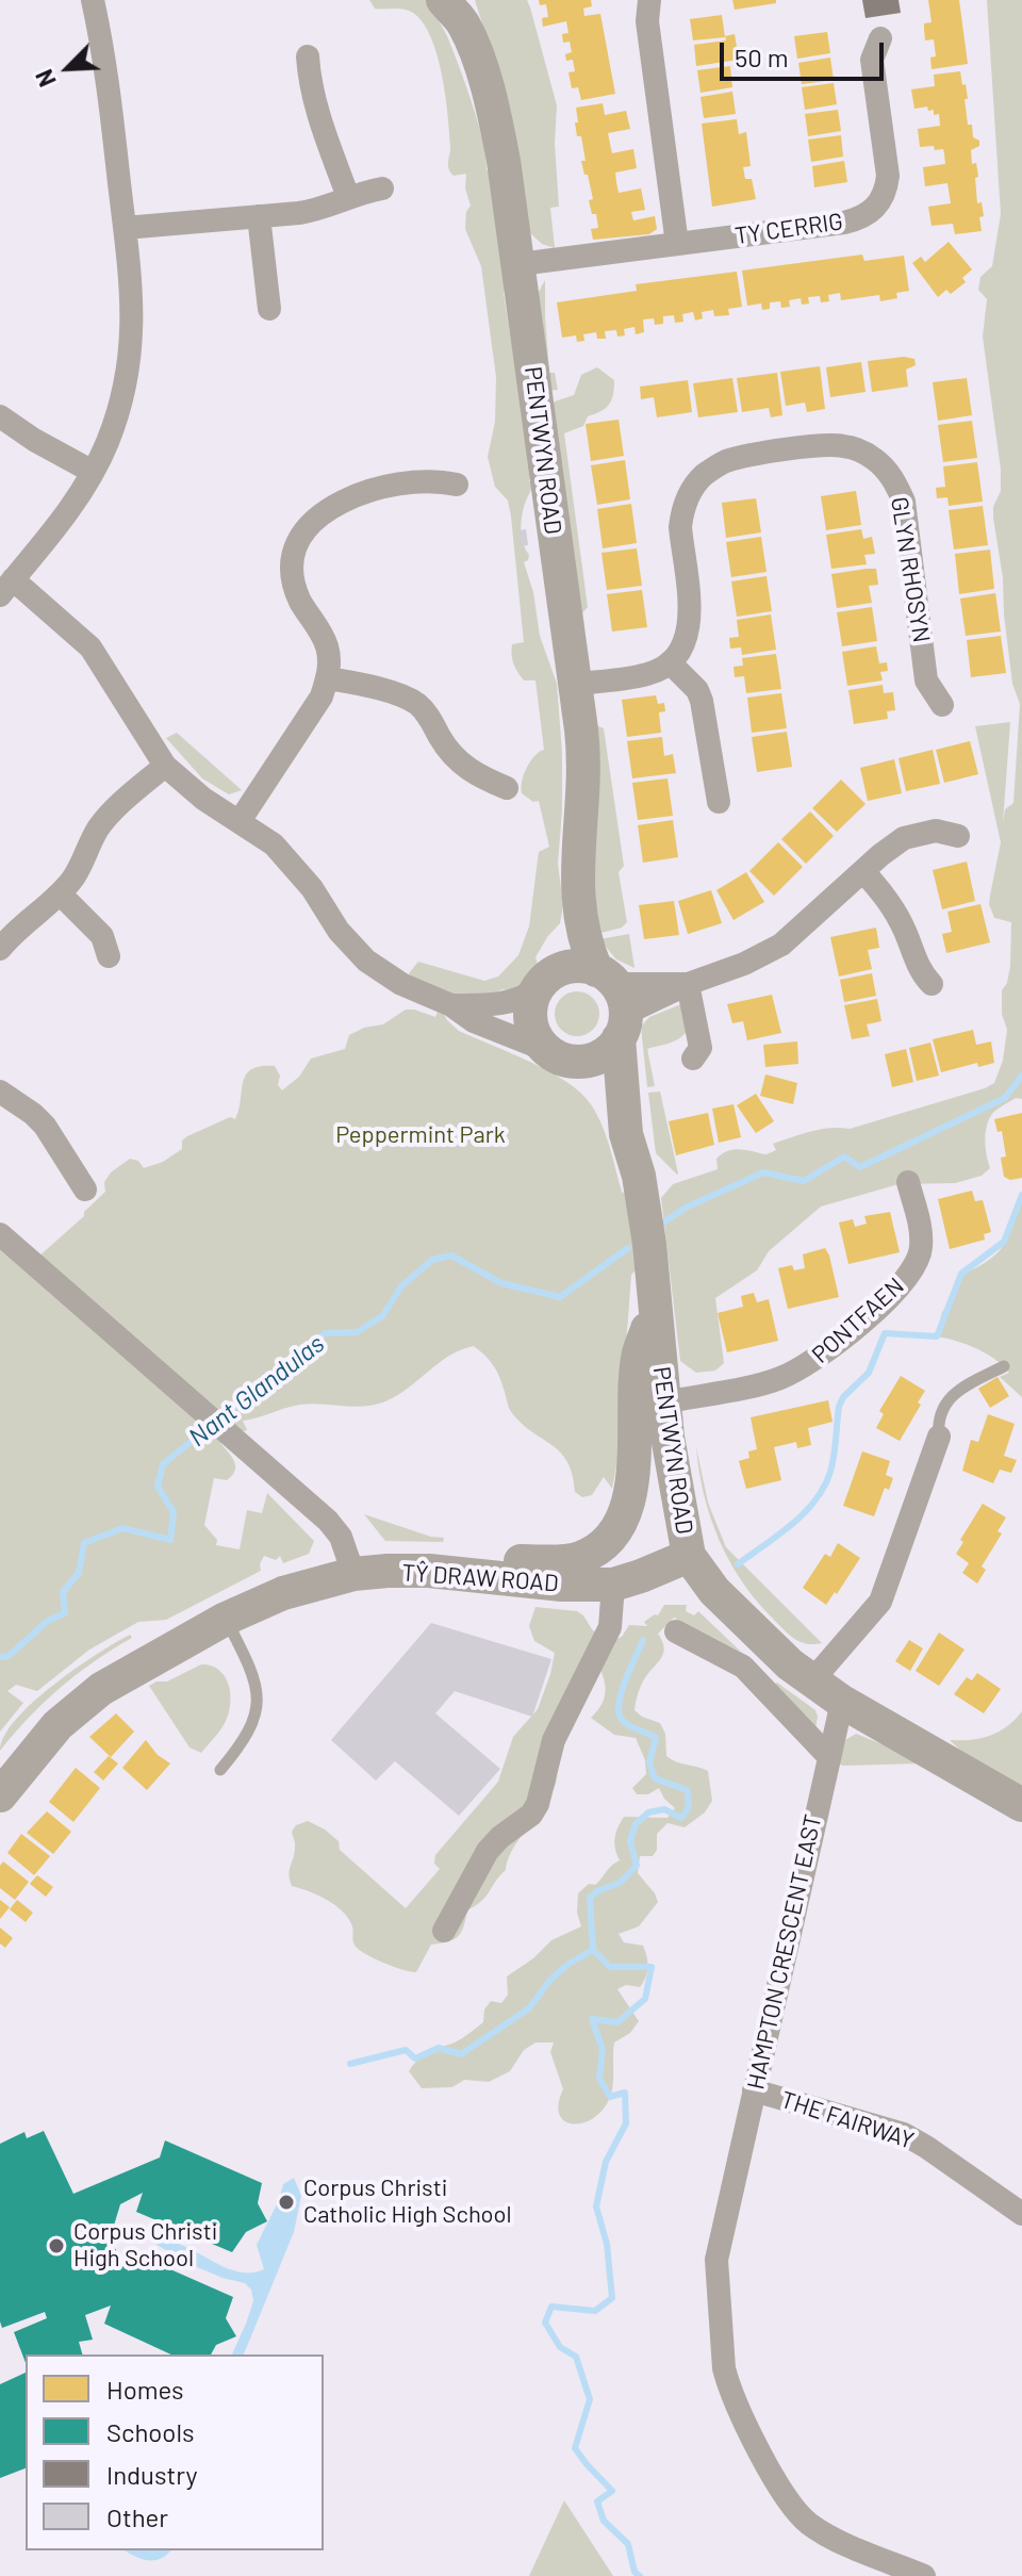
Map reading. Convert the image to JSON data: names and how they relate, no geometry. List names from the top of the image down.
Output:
{
  "streets": {
    "street": [
      "TY CERRIG",
      "PENTWYN ROAD",
      "GLYN RHOSYN",
      "PONTFAEN",
      "TŶ DRAW ROAD",
      "HAMPTON CRESCENT EAST",
      "THE FAIRWAY"
    ]
  },
  "crossings": [
    ["TY CERRIG", "PENTWYN ROAD"],
    ["PENTWYN ROAD", "PONTFAEN"],
    ["PENTWYN ROAD", "TŶ DRAW ROAD"],
    ["PENTWYN ROAD", "HAMPTON CRESCENT EAST"],
    ["HAMPTON CRESCENT EAST", "THE FAIRWAY"]
  ],
  "water": ["Nant Glandulas"],
  "parks": ["Peppermint Park"],
  "places": ["Corpus Christi Catholic High School", "Corpus Christi High School"],
  "legend": [
    "Homes",
    "Schools",
    "Industry",
    "Other"
  ],
  "scale_bar": "50 m",
  "north": "bottom left"
}
